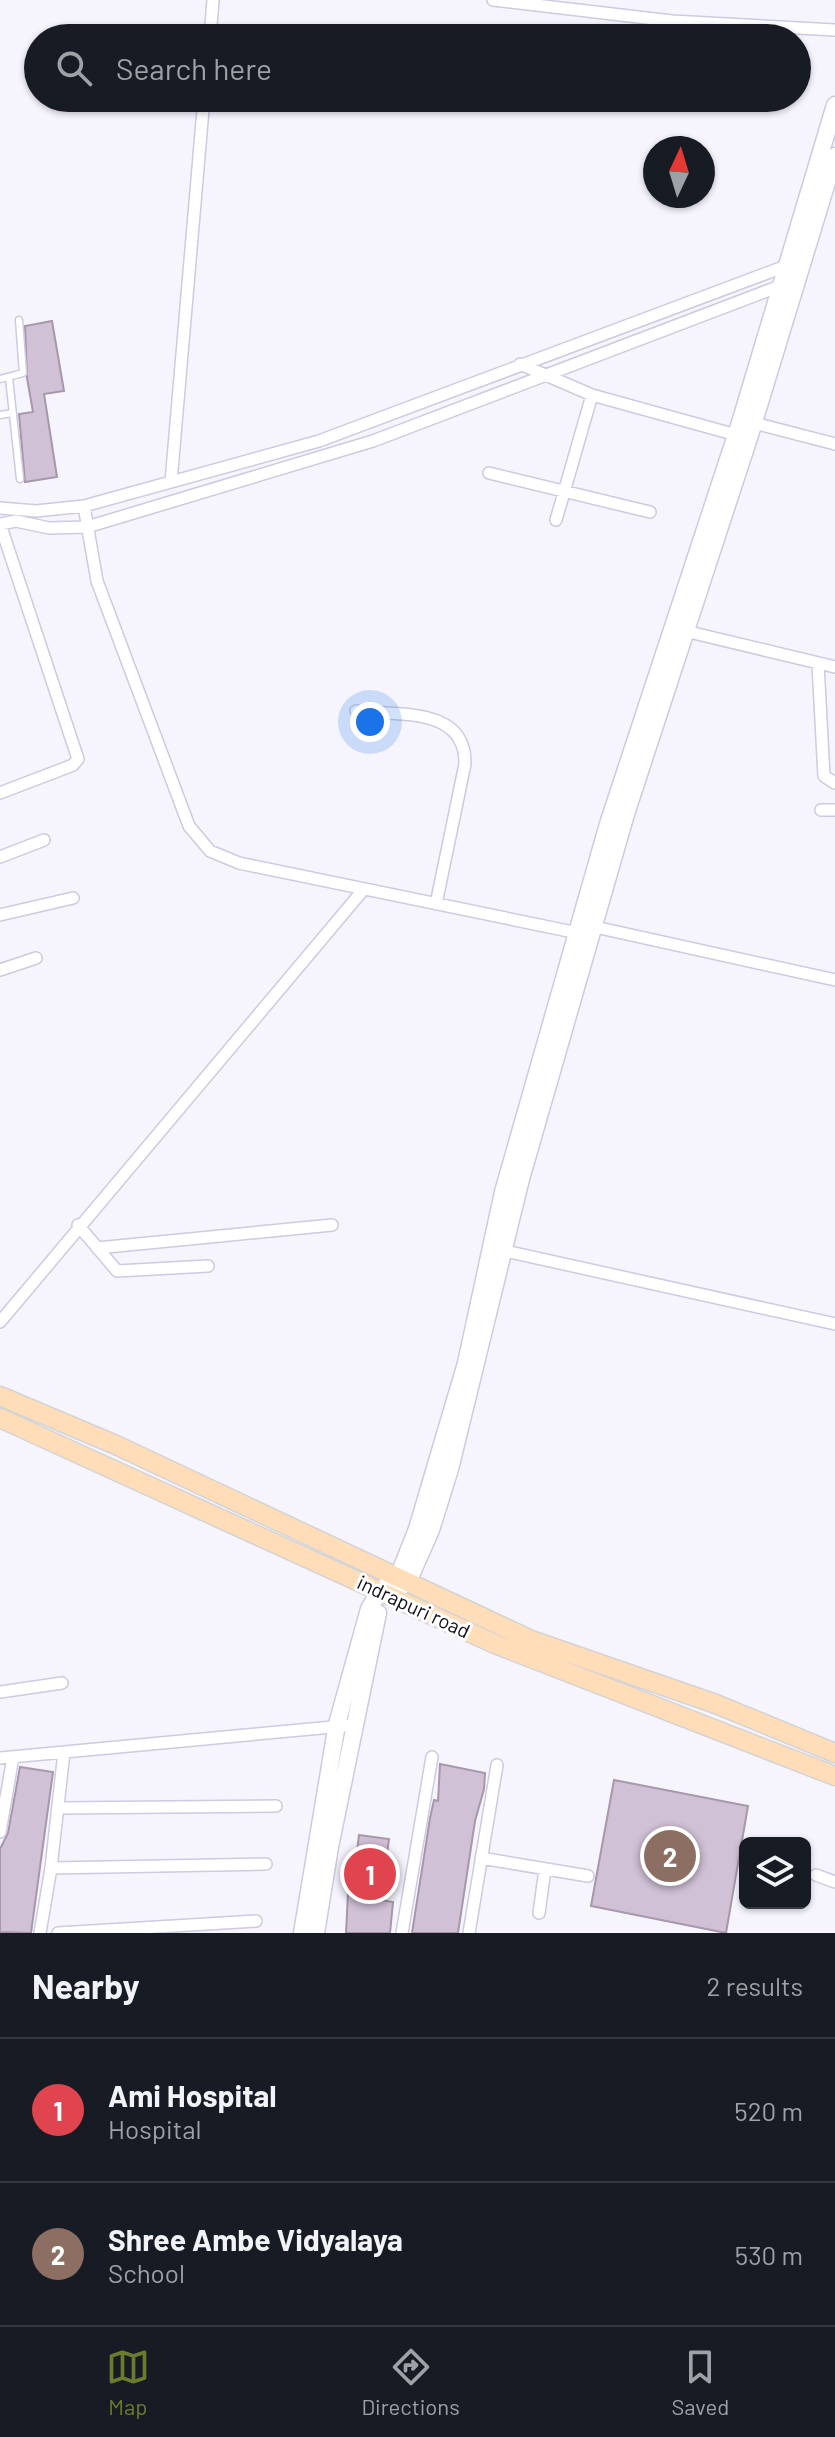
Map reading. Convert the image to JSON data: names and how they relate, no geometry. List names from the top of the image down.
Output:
{
  "streets": {
    "main road": ["indrapuri road"]
  },
  "north": "top",
  "page": {
    "search": "Search here",
    "pins": ["2", "1"],
    "heading": ["Nearby", "2 results"],
    "list": [
      {
        "mark": "1",
        "name": "Ami Hospital",
        "note": "Hospital",
        "value": "520 m"
      },
      {
        "mark": "2",
        "name": "Shree Ambe Vidyalaya",
        "note": "School",
        "value": "530 m"
      }
    ],
    "nav": ["Map", "Directions", "Saved"]
  }
}
